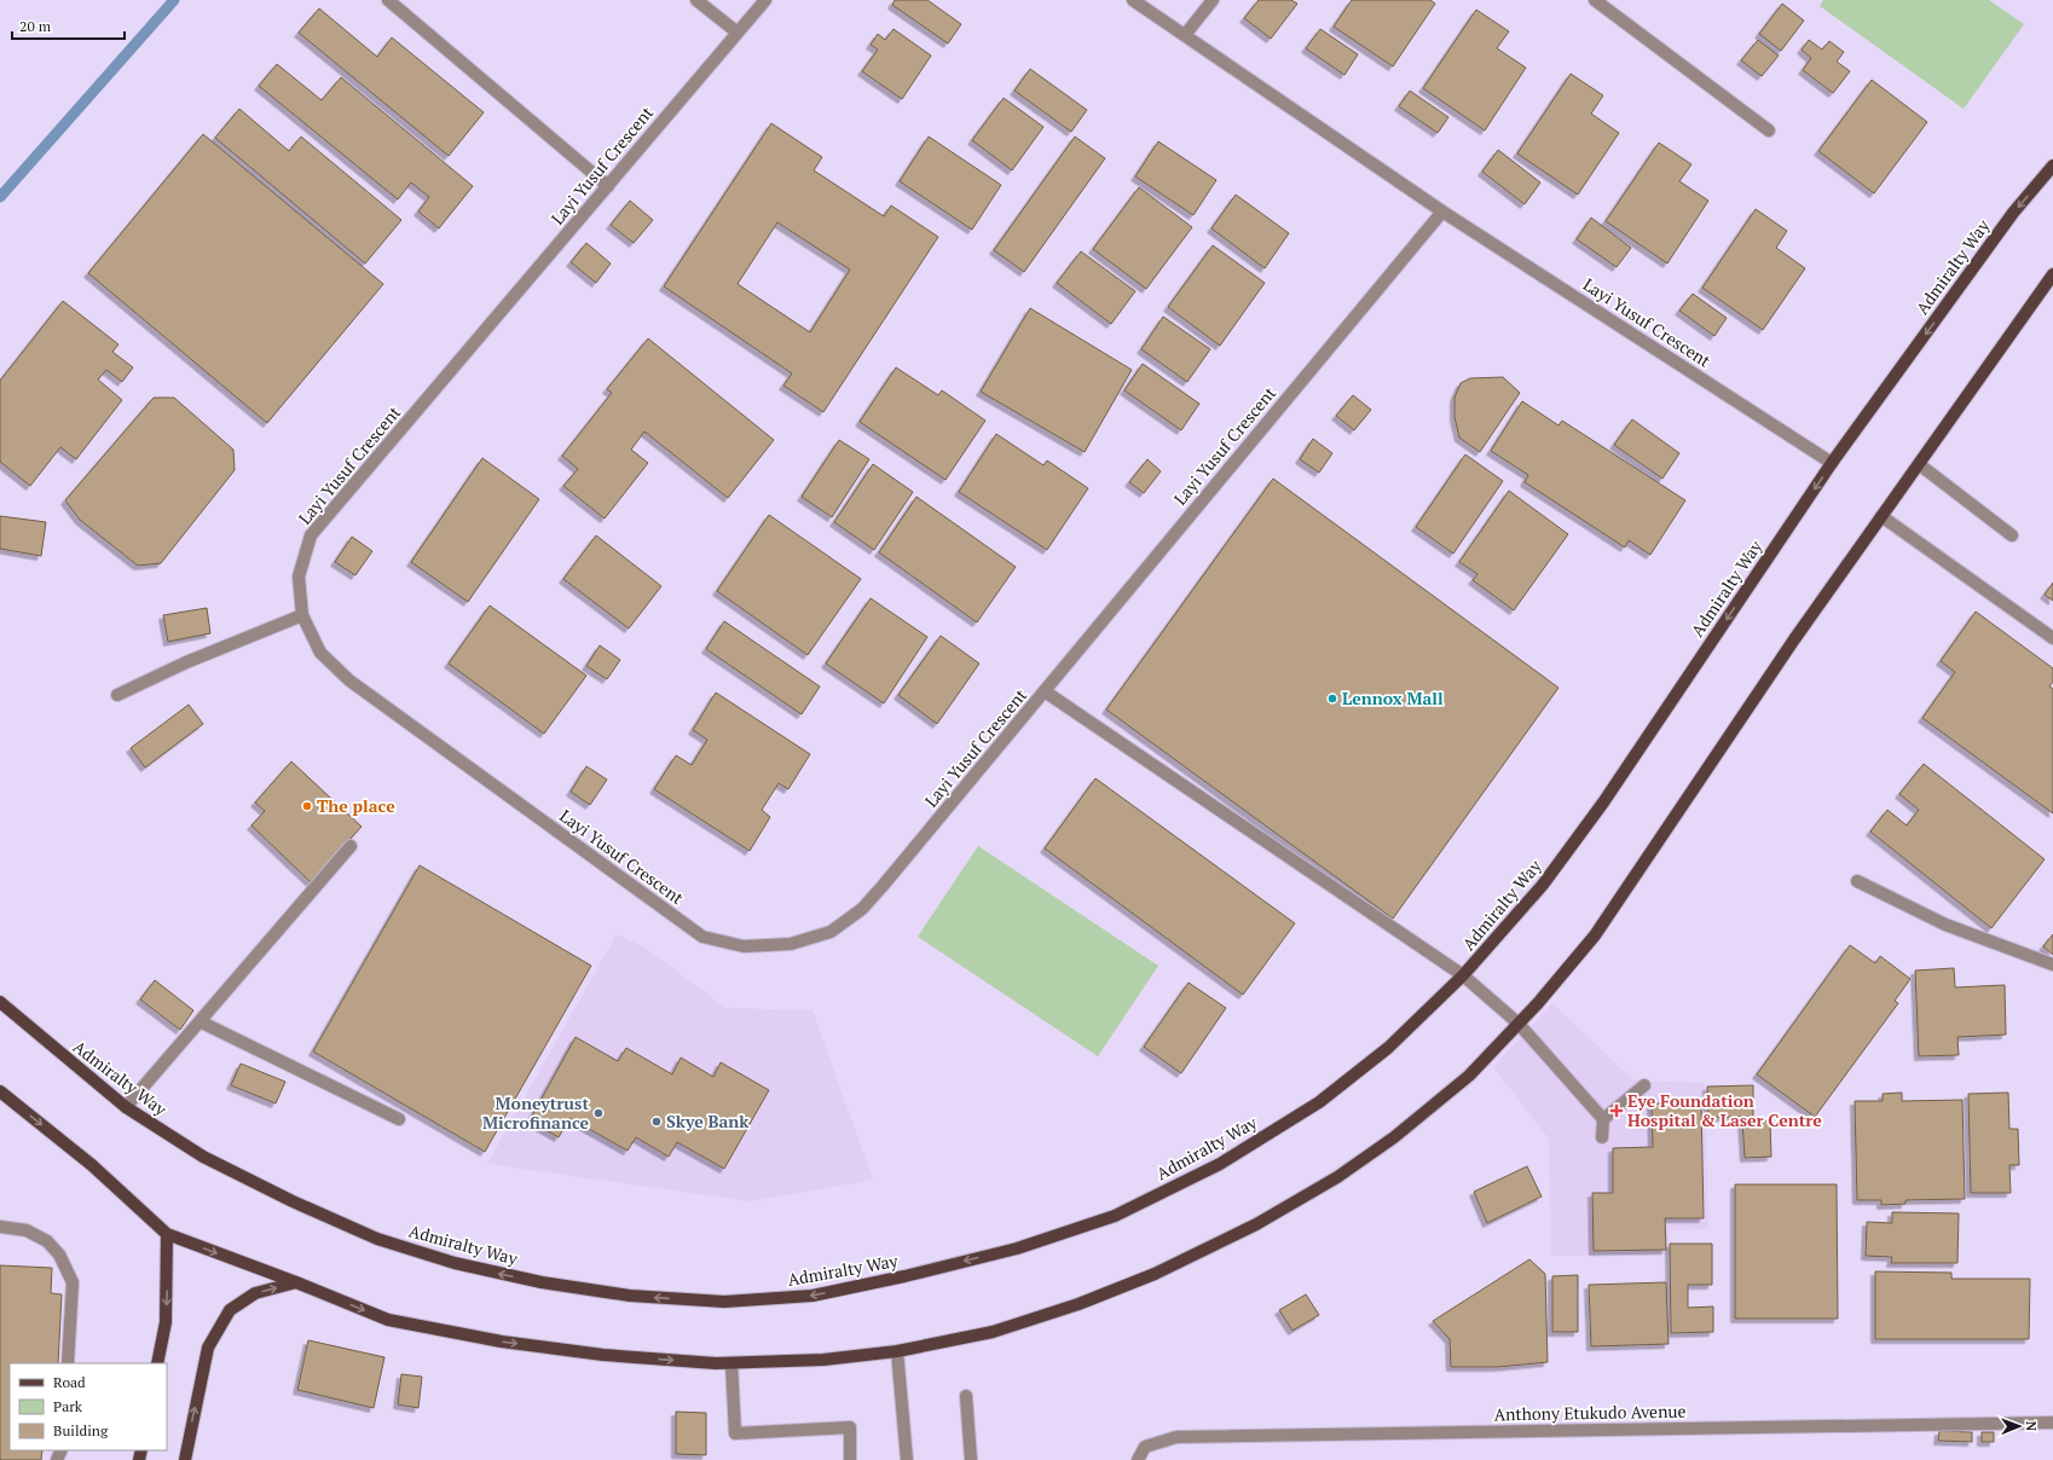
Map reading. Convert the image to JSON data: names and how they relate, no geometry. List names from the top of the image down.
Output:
{
  "streets": {
    "main road": ["Admiralty Way"],
    "street": ["Layi Yusuf Crescent", "Anthony Etukudo Avenue"]
  },
  "crossings": [
    ["Layi Yusuf Crescent", "Admiralty Way"]
  ],
  "places": {
    "other": [
      "Lennox Mall",
      "The place",
      "Moneytrust Microfinance",
      "Skye Bank"
    ],
    "health": ["Eye Foundation Hospital & Laser Centre"]
  },
  "legend": ["Road", "Park", "Building"],
  "scale_bar": "20 m",
  "north": "right"
}
